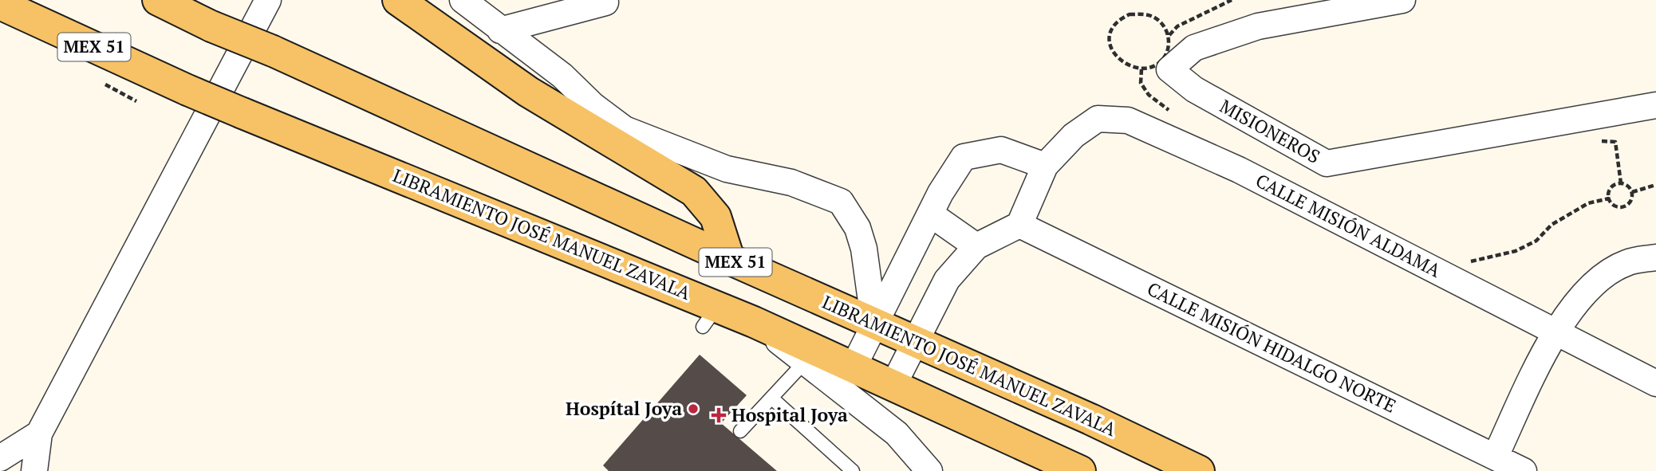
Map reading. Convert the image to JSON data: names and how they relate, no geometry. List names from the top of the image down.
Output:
{
  "streets": {
    "main road": ["MEX 51", "LIBRAMIENTO JOSÉ MANUEL ZAVALA"],
    "street": ["MISIONEROS", "CALLE MISIÓN ALDAMA", "CALLE MISIÓN HIDALGO NORTE"]
  },
  "crossings": [
    ["CALLE MISIÓN ALDAMA", "CALLE MISIÓN HIDALGO NORTE"]
  ],
  "places": {
    "other": ["Hospítal Joya"],
    "health": ["Hospital Joya"]
  }
}
